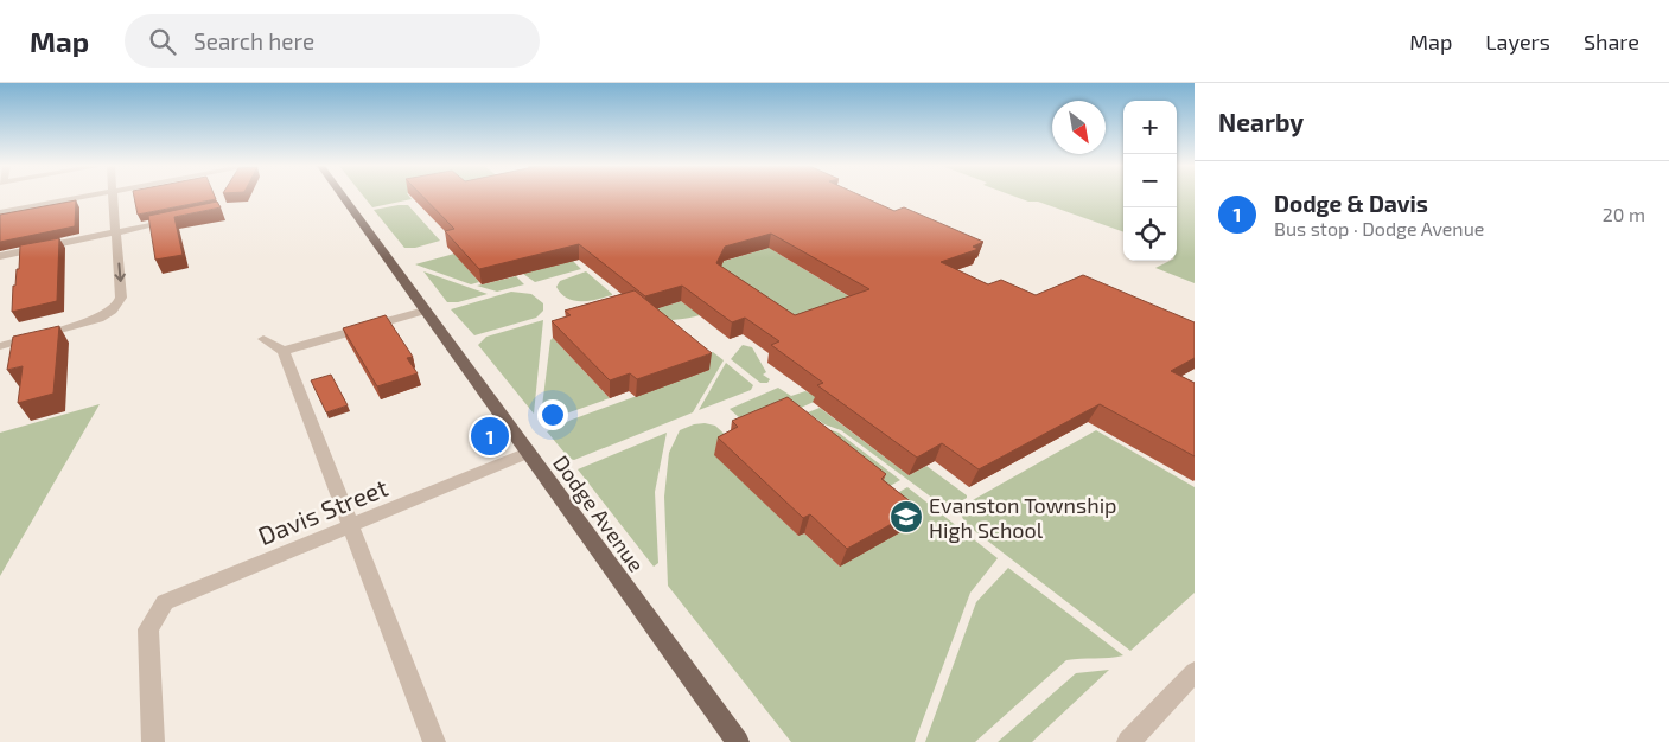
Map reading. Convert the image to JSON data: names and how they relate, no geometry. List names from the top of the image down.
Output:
{
  "streets": {
    "main road": ["Dodge Avenue"],
    "street": ["Davis Street"]
  },
  "crossings": [
    ["Davis Street", "Dodge Avenue"]
  ],
  "places": {
    "school or university": ["Evanston Township High School"]
  },
  "north": "bottom right",
  "page": {
    "header": "Map",
    "search": "Search here",
    "nav": ["Map", "Layers", "Share"],
    "heading": "Nearby",
    "map_buttons": ["+", "−"],
    "list": [
      {
        "mark": "1",
        "name": "Dodge & Davis",
        "note": "Bus stop · Dodge Avenue",
        "value": "20 m"
      }
    ],
    "pins": "1"
  }
}
